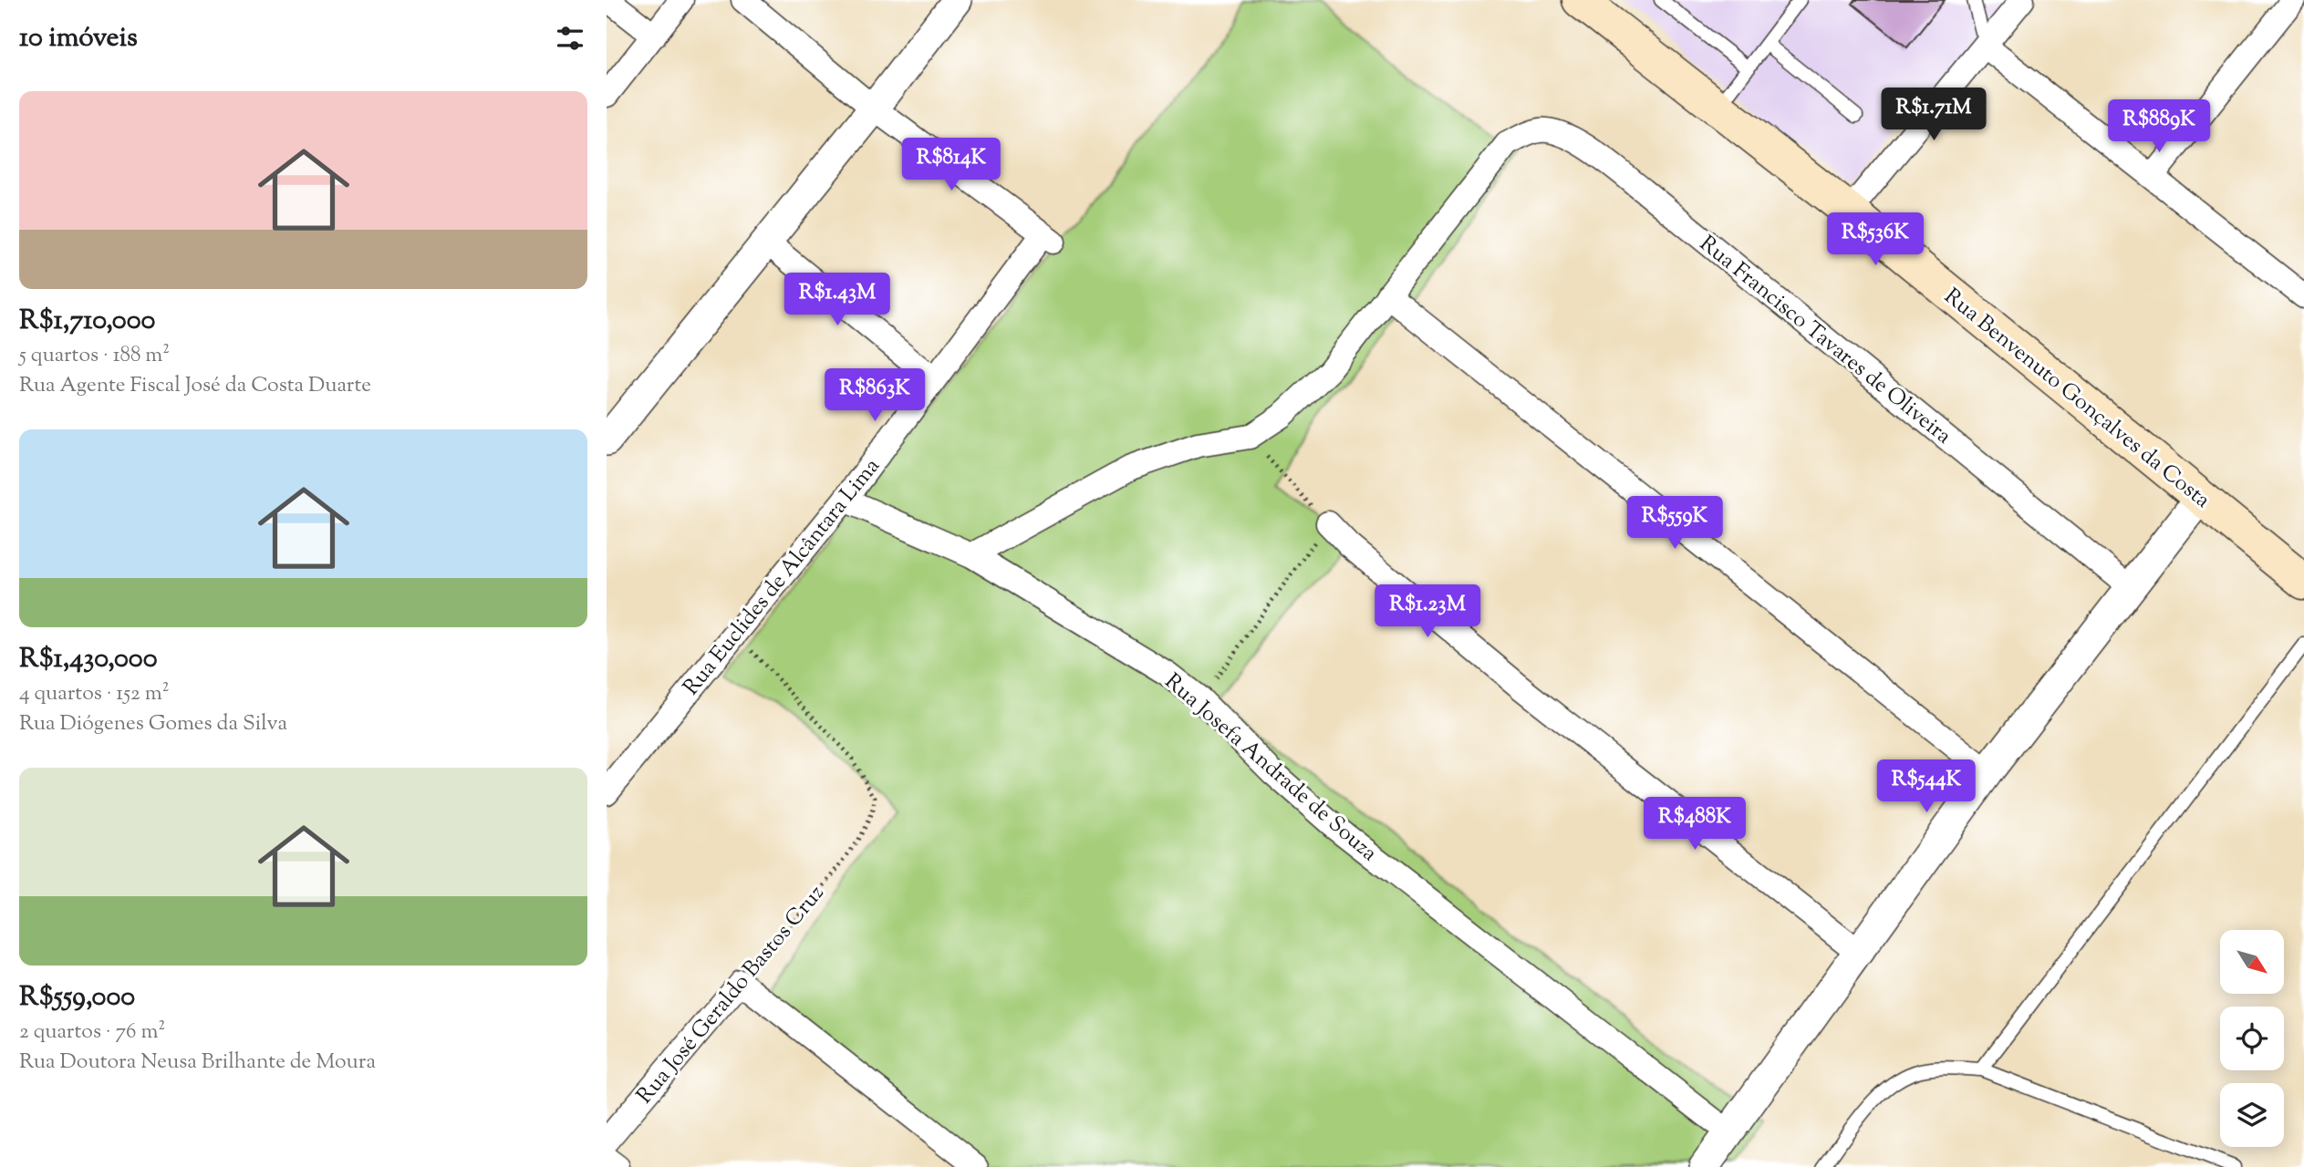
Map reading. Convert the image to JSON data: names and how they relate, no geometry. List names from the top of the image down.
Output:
{
  "streets": {
    "main road": ["Rua Benvenuto Gonçalves da Costa"],
    "street": [
      "Rua Francisco Tavares de Oliveira",
      "Rua Euclides de Alcântara Lima",
      "Rua Josefa Andrade de Souza",
      "Rua José Geraldo Bastos Cruz"
    ]
  },
  "crossings": [
    ["Rua Euclides de Alcântara Lima", "Rua Josefa Andrade de Souza"],
    ["Rua Euclides de Alcântara Lima", "Rua José Geraldo Bastos Cruz"]
  ],
  "north": "bottom right",
  "page": {
    "heading": "10 imóveis",
    "list": [
      {
        "name": "R$1,710,000",
        "note": "5 quartos · 188 m² · Rua Agente Fiscal José da Costa Duarte"
      },
      {
        "name": "R$1,430,000",
        "note": "4 quartos · 152 m² · Rua Diógenes Gomes da Silva"
      },
      {
        "name": "R$559,000",
        "note": "2 quartos · 76 m² · Rua Doutora Neusa Brilhante de Moura"
      }
    ],
    "price": [
      "R$1.71M",
      "R$889K",
      "R$814K",
      "R$536K",
      "R$1.43M",
      "R$863K",
      "R$559K",
      "R$1.23M",
      "R$544K",
      "R$488K"
    ]
  }
}
